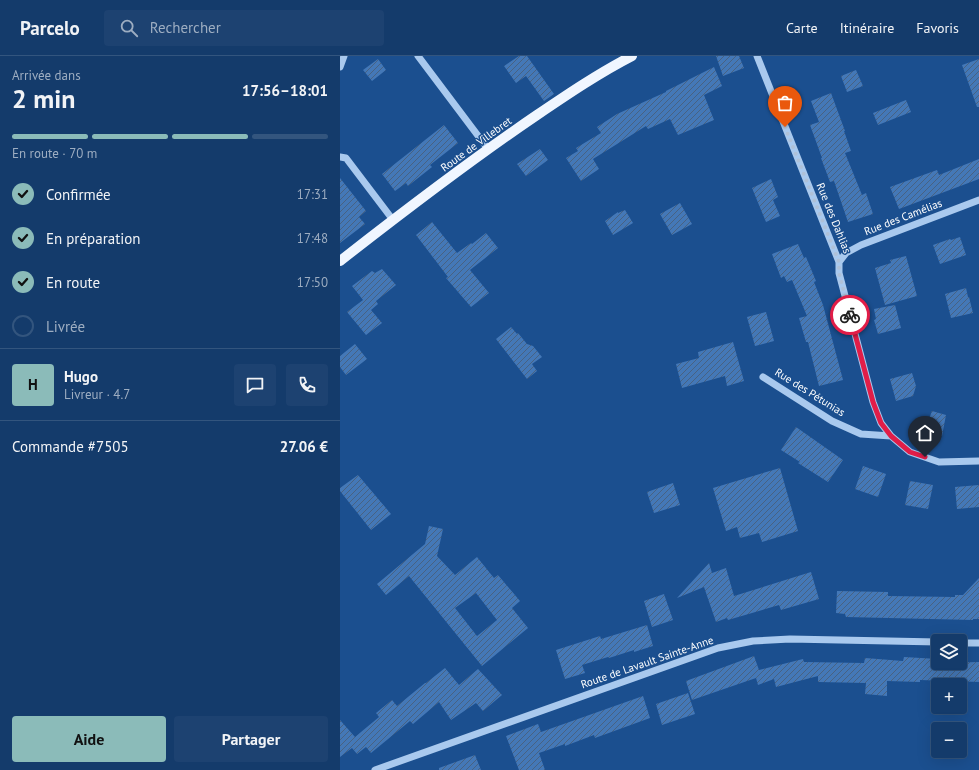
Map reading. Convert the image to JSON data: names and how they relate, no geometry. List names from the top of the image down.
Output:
{
  "streets": {
    "main road": ["Route de Villebret"],
    "street": [
      "Rue des Camélias",
      "Rue des Dahlias",
      "Rue des Pétunias",
      "Route de Lavault Sainte-Anne"
    ]
  },
  "crossings": [
    ["Rue des Camélias", "Rue des Dahlias"],
    ["Rue des Dahlias", "Rue des Pétunias"]
  ],
  "page": {
    "header": "Parcelo",
    "search": "Rechercher",
    "nav": ["Carte", "Itinéraire", "Favoris"],
    "heading": ["2 min", "Arrivée dans", "17:56–18:01"],
    "panel": [
      "Hugo",
      "Livreur · 4.7",
      "Commande #7505",
      "27.06 €"
    ],
    "bar": "En route · 70 m",
    "list": [
      ["Confirmée", "17:31"],
      ["En préparation", "17:48"],
      ["En route", "17:50"],
      "Livrée"
    ],
    "round": "H",
    "map_buttons": ["+", "−"],
    "buttons": ["Aide", "Partager"]
  }
}
